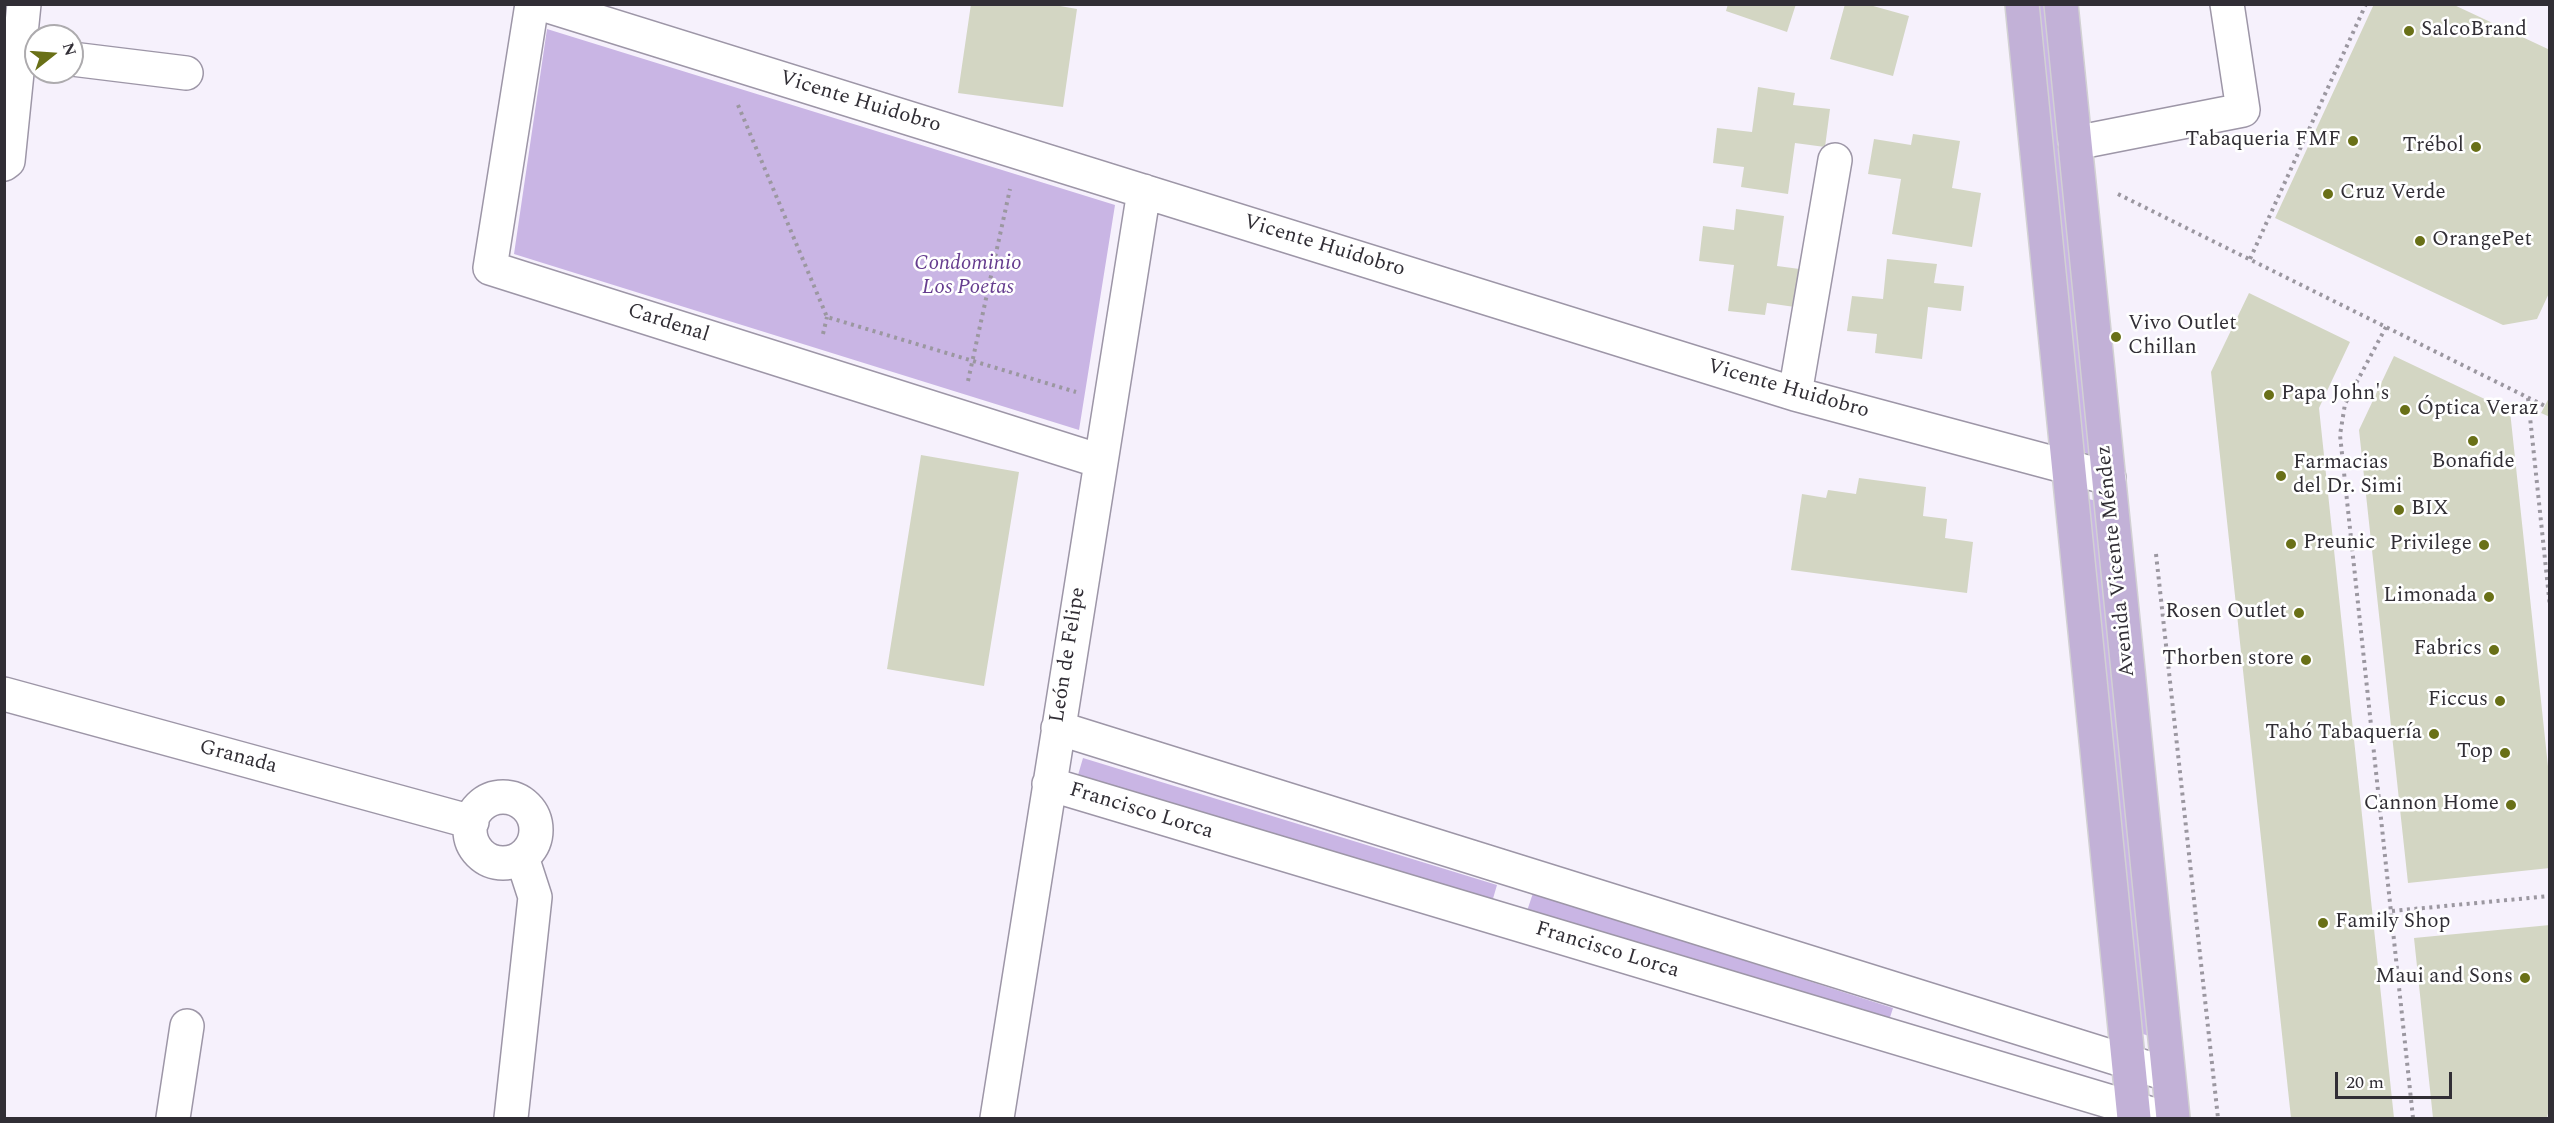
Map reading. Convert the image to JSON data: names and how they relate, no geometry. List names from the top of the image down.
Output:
{
  "streets": {
    "main road": ["Avenida Vicente Méndez"],
    "street": [
      "Vicente Huidobro",
      "Cardenal",
      "León de Felipe",
      "Granada",
      "Francisco Lorca"
    ]
  },
  "crossings": [
    ["Vicente Huidobro", "Avenida Vicente Méndez"],
    ["Vicente Huidobro", "León de Felipe"],
    ["Cardenal", "León de Felipe"],
    ["Avenida Vicente Méndez", "Francisco Lorca"],
    ["León de Felipe", "Francisco Lorca"]
  ],
  "parks": ["Condominio Los Poetas"],
  "places": [
    "SalcoBrand",
    "Tabaqueria FMF",
    "Trébol",
    "Cruz Verde",
    "OrangePet",
    "Vivo Outlet Chillan",
    "Papa John's",
    "Óptica Veraz",
    "Bonafide",
    "Farmacias del Dr. Simi",
    "BIX",
    "Preunic",
    "Privilege",
    "Limonada",
    "Rosen Outlet",
    "Fabrics",
    "Thorben store",
    "Ficcus",
    "Tahó Tabaquería",
    "Top",
    "Cannon Home",
    "Family Shop",
    "Maui and Sons"
  ],
  "scale_bar": "20 m",
  "north": "right"
}
